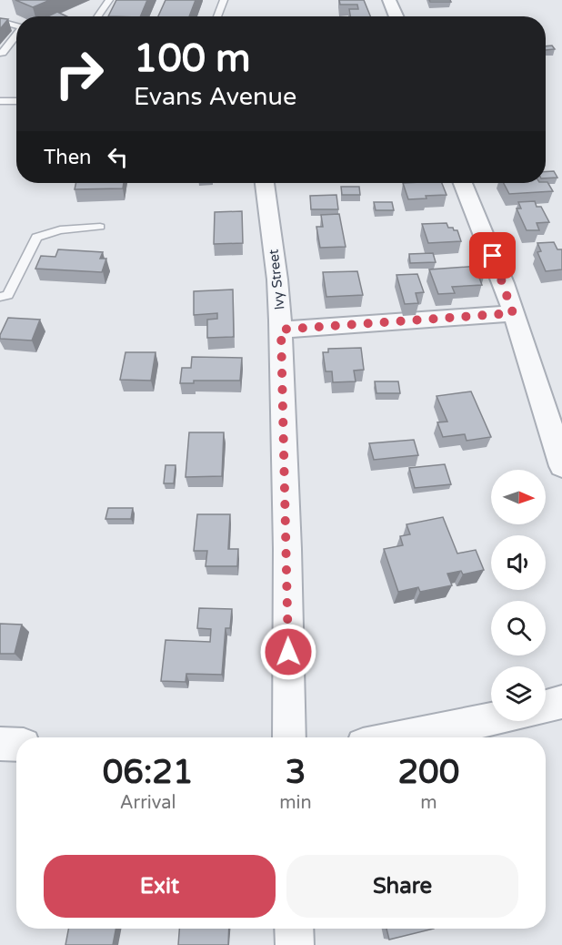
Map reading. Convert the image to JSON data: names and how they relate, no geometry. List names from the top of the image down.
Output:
{
  "streets": {
    "street": ["Ivy Street"]
  },
  "north": "right",
  "page": {
    "turn": ["100 m", "Evans Avenue"],
    "then": "Then",
    "eta": [
      "06:21",
      "Arrival",
      "3",
      "min",
      "200",
      "m"
    ],
    "buttons": ["Exit", "Share"]
  }
}
